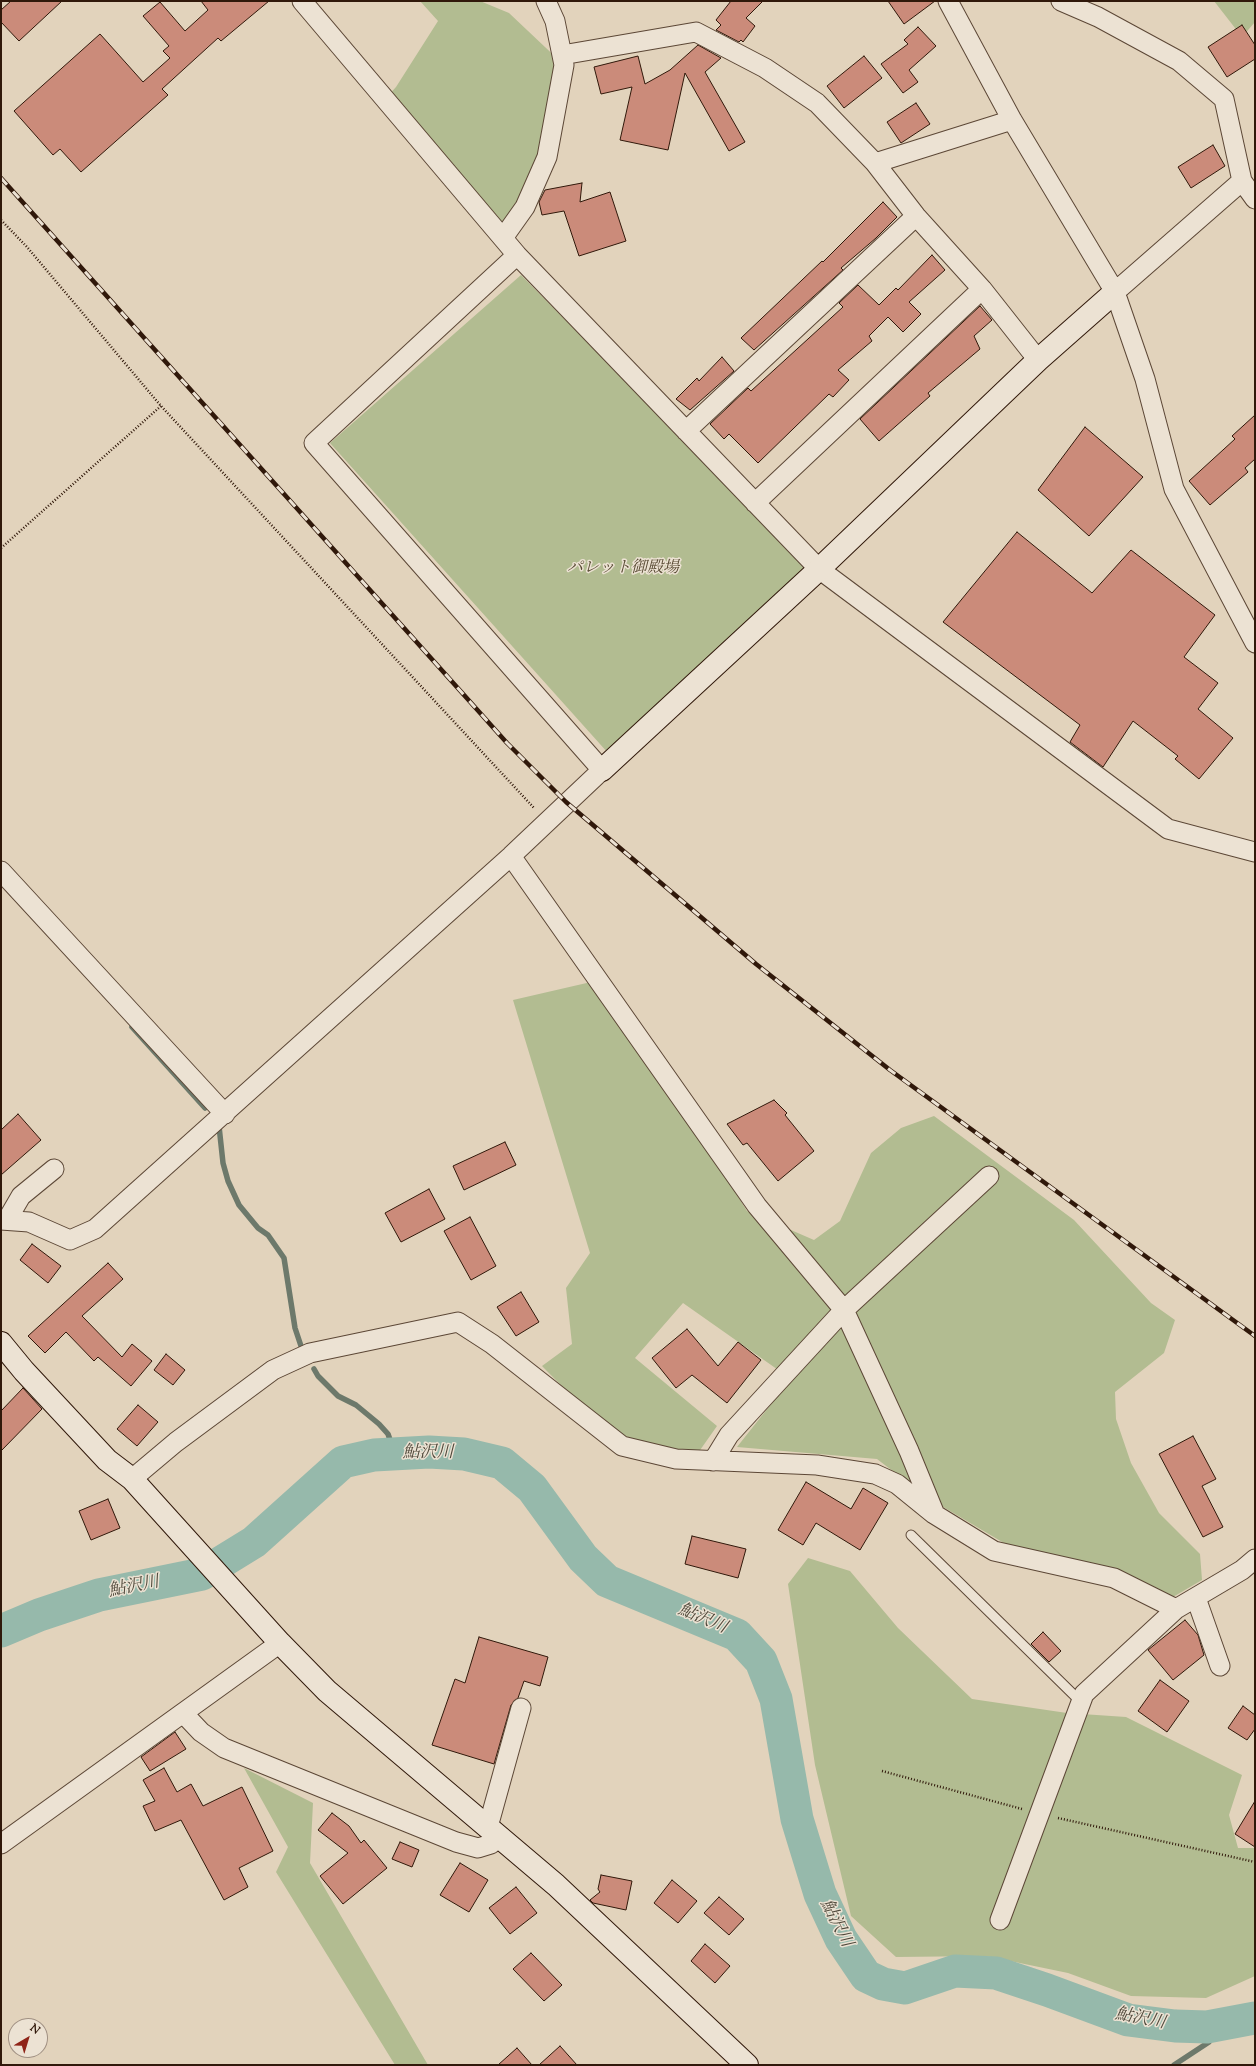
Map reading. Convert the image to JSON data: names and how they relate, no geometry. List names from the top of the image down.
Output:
{
  "water": ["鮎沢川"],
  "parks": ["パレット御殿場"],
  "north": "top right"
}
